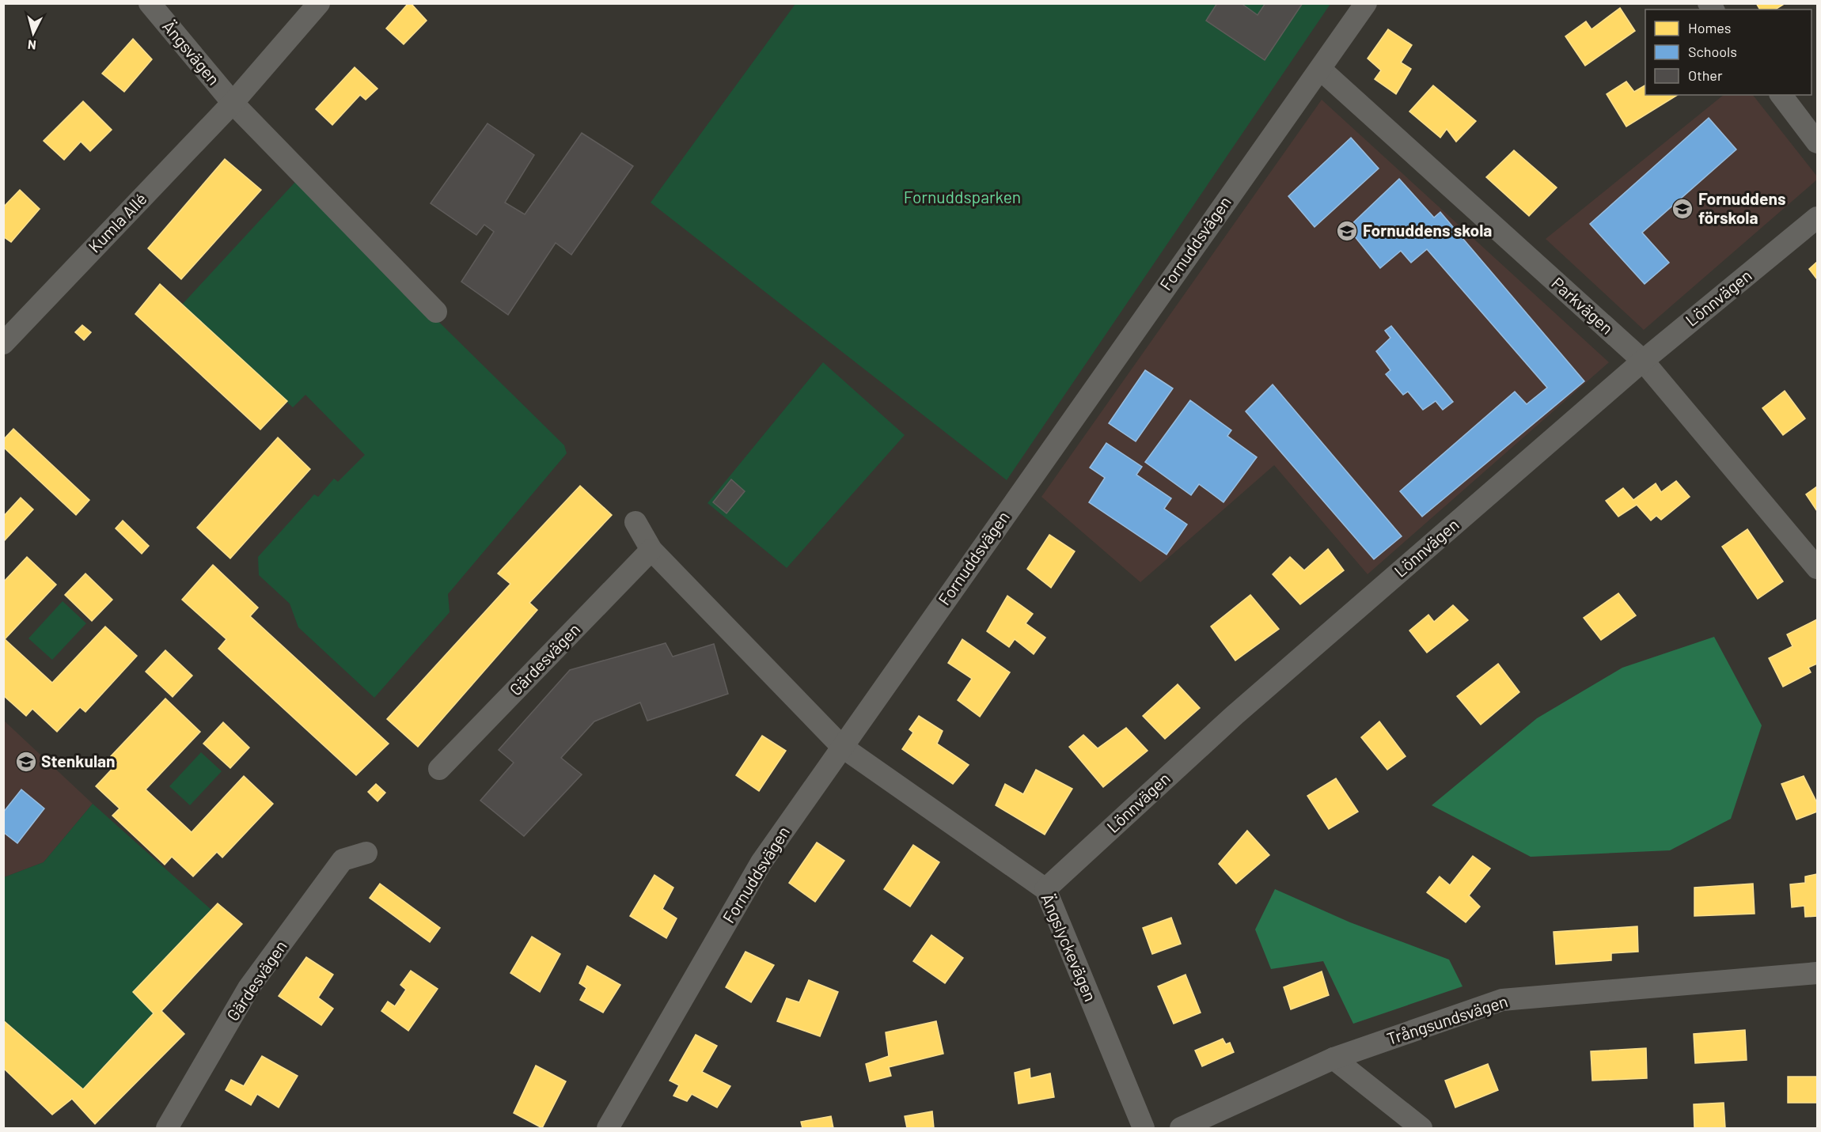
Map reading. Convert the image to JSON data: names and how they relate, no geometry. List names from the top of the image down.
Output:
{
  "streets": {
    "street": [
      "Ängsvägen",
      "Kumla Allé",
      "Fornuddsvägen",
      "Lönnvägen",
      "Parkvägen",
      "Gärdesvägen",
      "Ängslyckevägen",
      "Trångsundsvägen"
    ]
  },
  "crossings": [
    ["Ängsvägen", "Kumla Allé"],
    ["Fornuddsvägen", "Parkvägen"],
    ["Fornuddsvägen", "Ängslyckevägen"],
    ["Lönnvägen", "Parkvägen"],
    ["Lönnvägen", "Ängslyckevägen"]
  ],
  "parks": ["Fornuddsparken"],
  "places": {
    "school or university": ["Fornuddens förskola", "Fornuddens skola", "Stenkulan"]
  },
  "legend": ["Homes", "Schools", "Other"],
  "north": "bottom"
}
